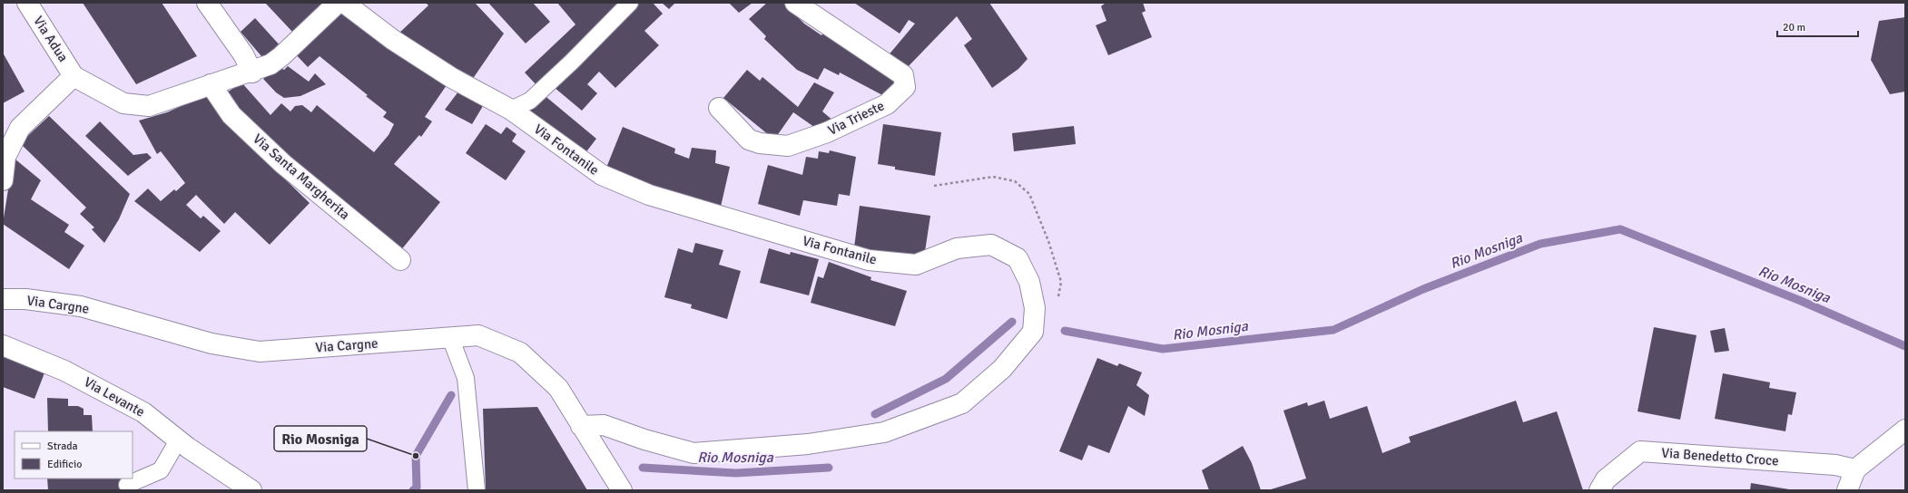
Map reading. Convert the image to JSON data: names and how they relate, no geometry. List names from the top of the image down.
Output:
{
  "streets": {
    "street": [
      "Via Adua",
      "Via Trieste",
      "Via Fontanile",
      "Via Santa Margherita",
      "Via Cargne",
      "Via Levante",
      "Via Benedetto Croce"
    ]
  },
  "crossings": [
    ["Via Fontanile", "Via Cargne"]
  ],
  "water": ["Rio Mosniga"],
  "places": ["Rio Mosniga"],
  "legend": ["Strada", "Edificio"],
  "scale_bar": "20 m"
}
